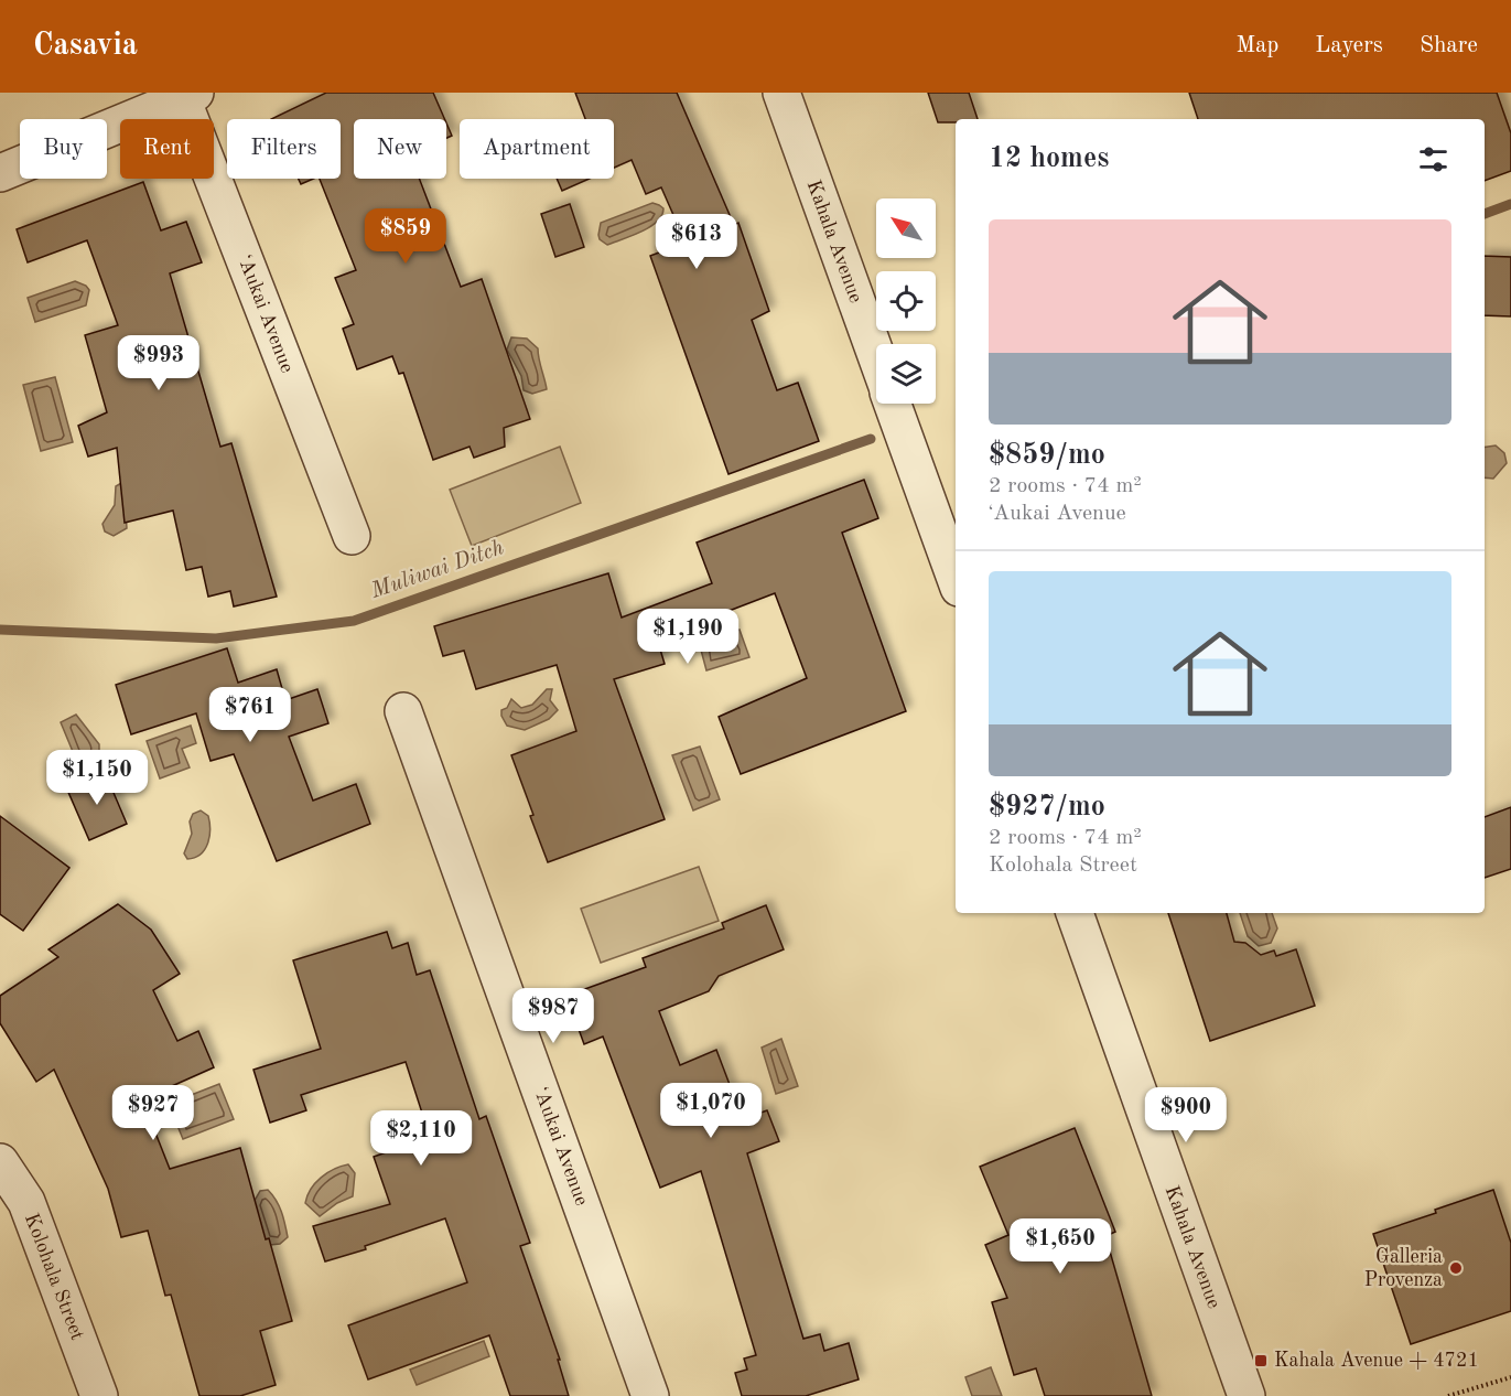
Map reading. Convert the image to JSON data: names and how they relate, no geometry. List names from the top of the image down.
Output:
{
  "streets": {
    "street": ["Kahala Avenue", "ʻAukai Avenue", "Kolohala Street"]
  },
  "water": ["Muliwai Ditch"],
  "places": {
    "other": ["Galleria Provenza"],
    "transit": ["Kahala Avenue + 4721"]
  },
  "north": "top left",
  "page": {
    "header": "Casavia",
    "nav": ["Map", "Layers", "Share"],
    "chip": [
      "Buy",
      "Rent",
      "Filters",
      "New",
      "Apartment"
    ],
    "heading": "12 homes",
    "list": [
      {
        "name": "$859/mo",
        "note": "2 rooms · 74 m² · ʻAukai Avenue"
      },
      {
        "name": "$927/mo",
        "note": "2 rooms · 74 m² · Kolohala Street"
      }
    ],
    "price": [
      "$859",
      "$613",
      "$993",
      "$1,190",
      "$761",
      "$1,150",
      "$987",
      "$1,070",
      "$927",
      "$900",
      "$2,110",
      "$1,650"
    ]
  }
}
